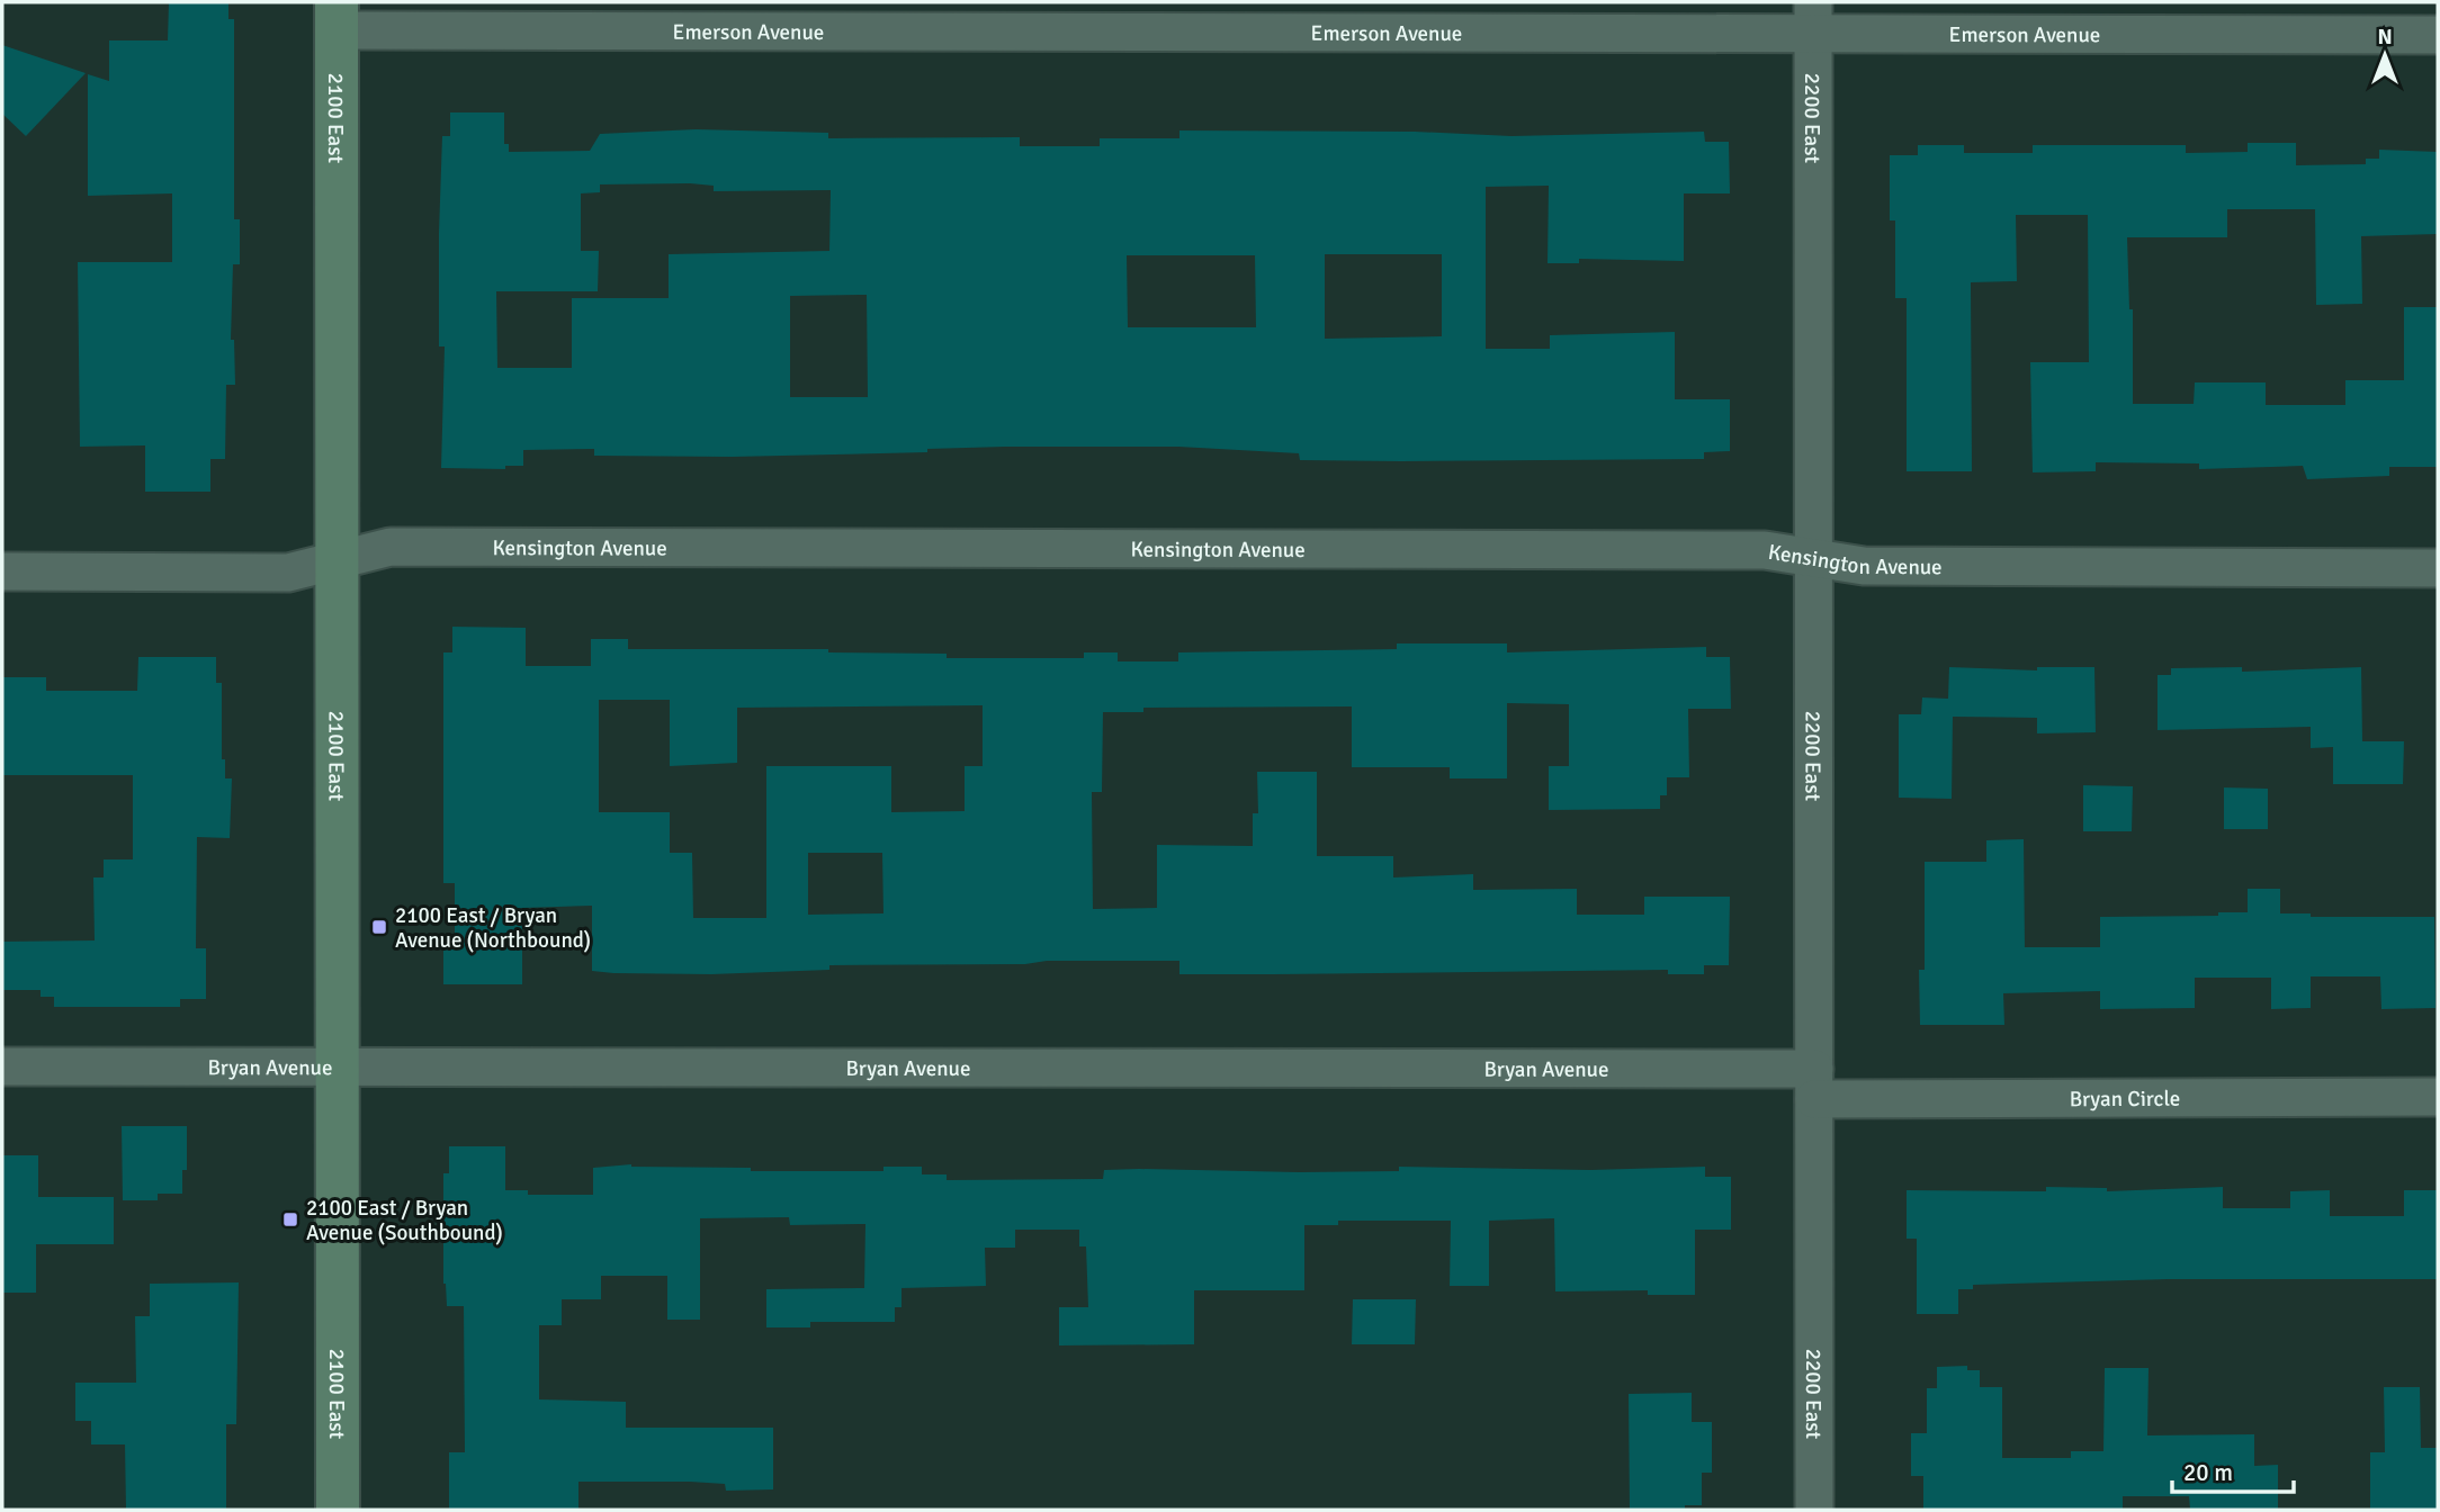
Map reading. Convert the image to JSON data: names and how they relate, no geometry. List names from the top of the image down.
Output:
{
  "streets": {
    "street": [
      "Emerson Avenue",
      "2100 East",
      "2200 East",
      "Kensington Avenue",
      "Bryan Avenue",
      "Bryan Circle"
    ]
  },
  "crossings": [
    ["Emerson Avenue", "2100 East"],
    ["Emerson Avenue", "2200 East"],
    ["2100 East", "Kensington Avenue"],
    ["2100 East", "Bryan Avenue"],
    ["2200 East", "Kensington Avenue"],
    ["2200 East", "Bryan Avenue"],
    ["2200 East", "Bryan Circle"],
    ["Bryan Avenue", "Bryan Circle"]
  ],
  "places": {
    "transit": ["2100 East / Bryan Avenue (Northbound)", "2100 East / Bryan Avenue (Southbound)"]
  },
  "scale_bar": "20 m",
  "north": "top"
}
